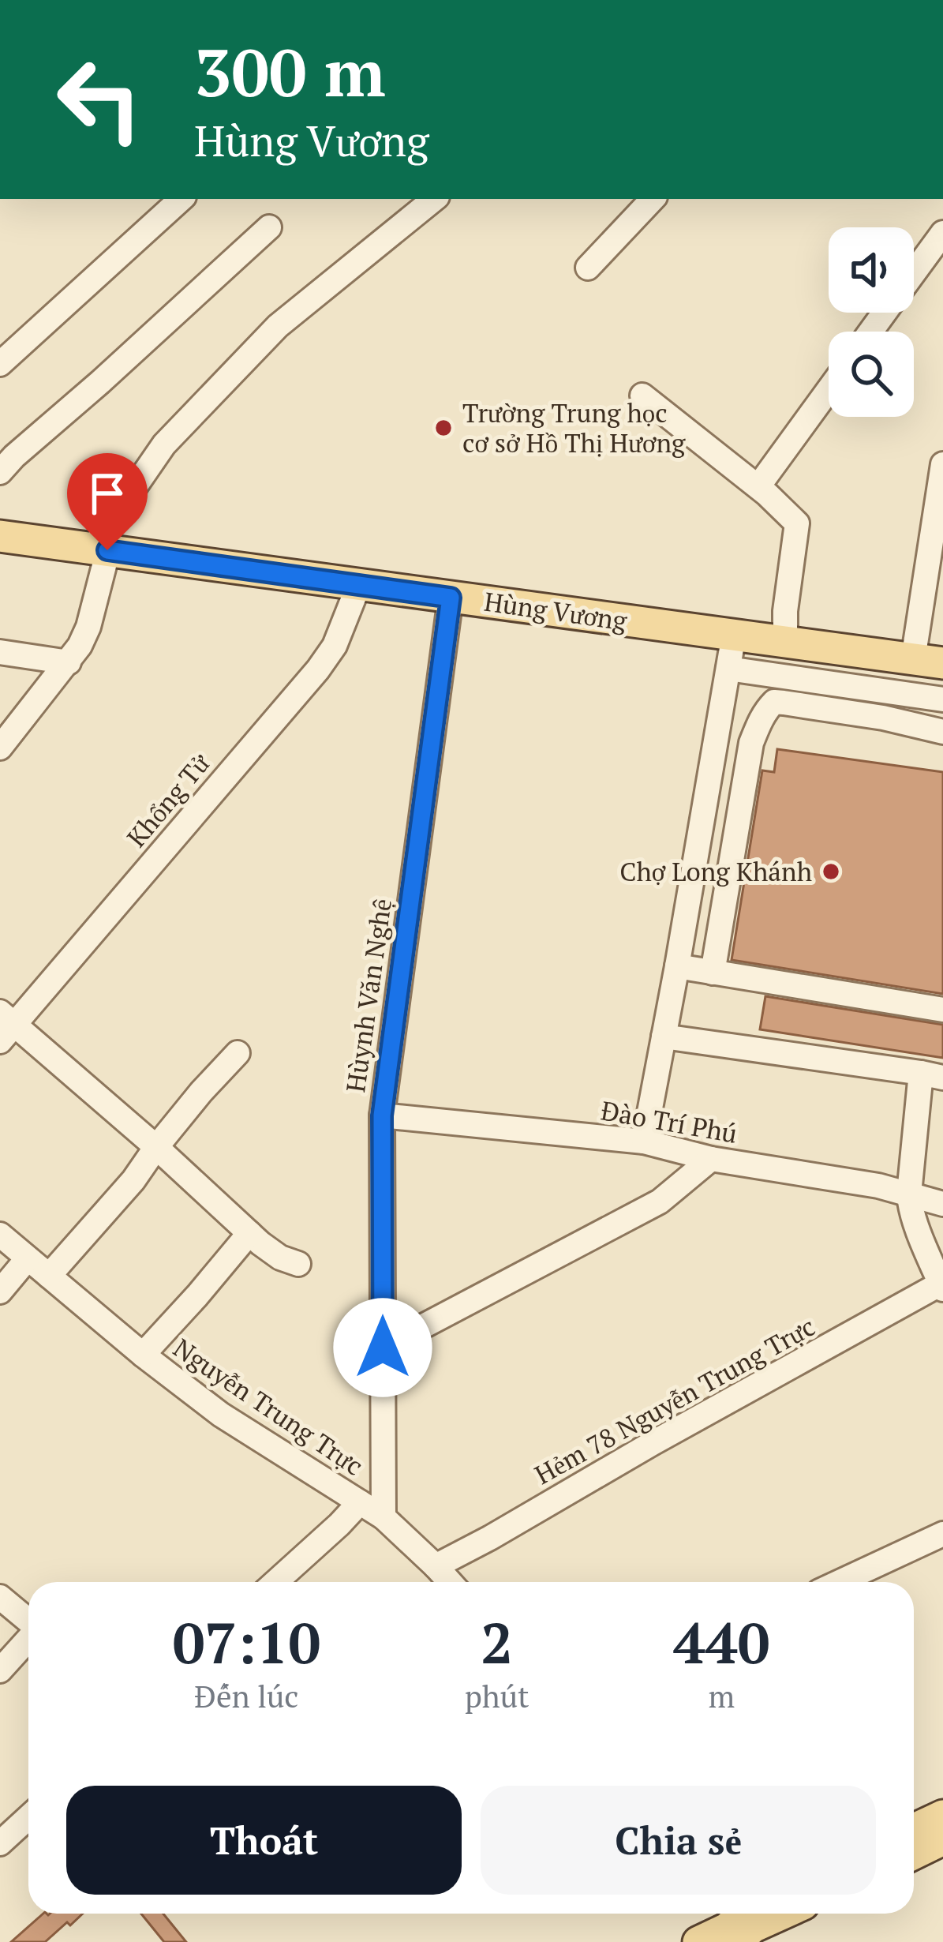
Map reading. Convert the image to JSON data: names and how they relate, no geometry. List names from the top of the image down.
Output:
{
  "streets": {
    "main road": ["Hùng Vương"],
    "street": [
      "Khổng Tử",
      "Hùynh Văn Nghệ",
      "Đào Trí Phú",
      "Hẻm 78 Nguyễn Trung Trực",
      "Nguyễn Trung Trực"
    ]
  },
  "crossings": [
    ["Hùng Vương", "Khổng Tử"],
    ["Hùng Vương", "Hùynh Văn Nghệ"],
    ["Hùynh Văn Nghệ", "Đào Trí Phú"],
    ["Hùynh Văn Nghệ", "Nguyễn Trung Trực"],
    ["Hẻm 78 Nguyễn Trung Trực", "Nguyễn Trung Trực"]
  ],
  "places": ["Trường Trung học cơ sở Hồ Thị Hương", "Chợ Long Khánh"],
  "page": {
    "turn": ["300 m", "Hùng Vương"],
    "eta": [
      "07:10",
      "Đến lúc",
      "2",
      "phút",
      "440",
      "m"
    ],
    "buttons": ["Thoát", "Chia sẻ"]
  }
}
